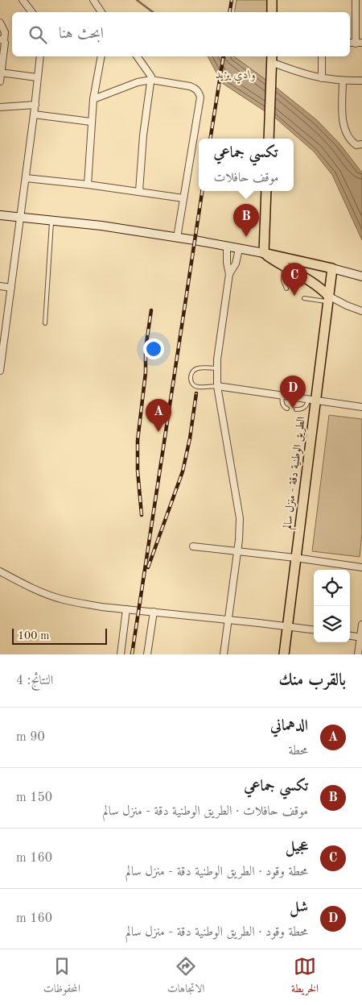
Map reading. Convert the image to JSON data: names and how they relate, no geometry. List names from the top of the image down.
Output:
{
  "streets": {
    "main road": ["الطريق الوطنية دقة - منزل سالم"]
  },
  "water": ["وادي يزيد"],
  "scale_bar": "100 m",
  "page": {
    "search": "ابحث هنا",
    "popup": ["تكسي جماعي", "موقف حافلات"],
    "pins": [
      "B",
      "C",
      "D",
      "A"
    ],
    "scale": "100 m",
    "heading": ["بالقرب منك", "النتائج: 4"],
    "list": [
      {
        "mark": "A",
        "name": "الدهماني",
        "note": "محطة",
        "value": "90 m"
      },
      {
        "mark": "B",
        "name": "تكسي جماعي",
        "note": "موقف حافلات · الطريق الوطنية دقة - منزل سالم",
        "value": "150 m"
      },
      {
        "mark": "C",
        "name": "عجيل",
        "note": "محطة وقود · الطريق الوطنية دقة - منزل سالم",
        "value": "160 m"
      },
      {
        "mark": "D",
        "name": "شل",
        "note": "محطة وقود · الطريق الوطنية دقة - منزل سالم",
        "value": "160 m"
      }
    ],
    "nav": ["الخريطة", "الاتجاهات", "المحفوظات"]
  }
}
